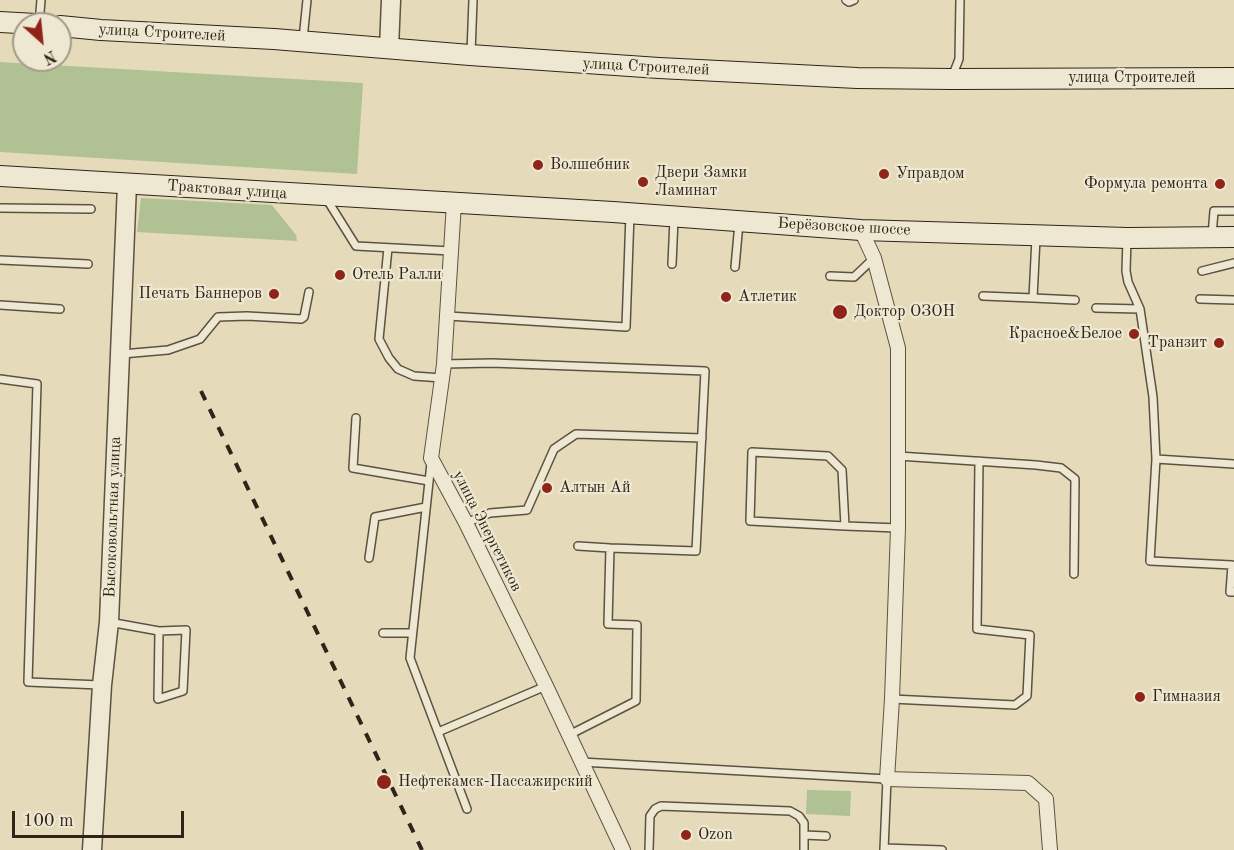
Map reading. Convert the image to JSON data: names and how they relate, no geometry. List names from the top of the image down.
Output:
{
  "streets": {
    "main road": ["улица Строителей", "Трактовая улица", "Берёзовское шоссе"],
    "street": ["Высоковольтная улица", "улица Энергетиков"]
  },
  "crossings": [
    ["Трактовая улица", "Берёзовское шоссе"],
    ["Трактовая улица", "Высоковольтная улица"],
    ["Трактовая улица", "улица Энергетиков"],
    ["Берёзовское шоссе", "улица Энергетиков"]
  ],
  "places": [
    "Волшебник",
    "Управдом",
    "Двери Замки Ламинат",
    "Формула ремонта",
    "Отель Ралли",
    "Печать Баннеров",
    "Атлетик",
    "Доктор ОЗОН",
    "Красное&Белое",
    "Транзит",
    "Алтын Ай",
    "Гимназия",
    "Нефтекамск-Пассажирский",
    "Ozon"
  ],
  "scale_bar": "100 m",
  "north": "bottom right"
}
